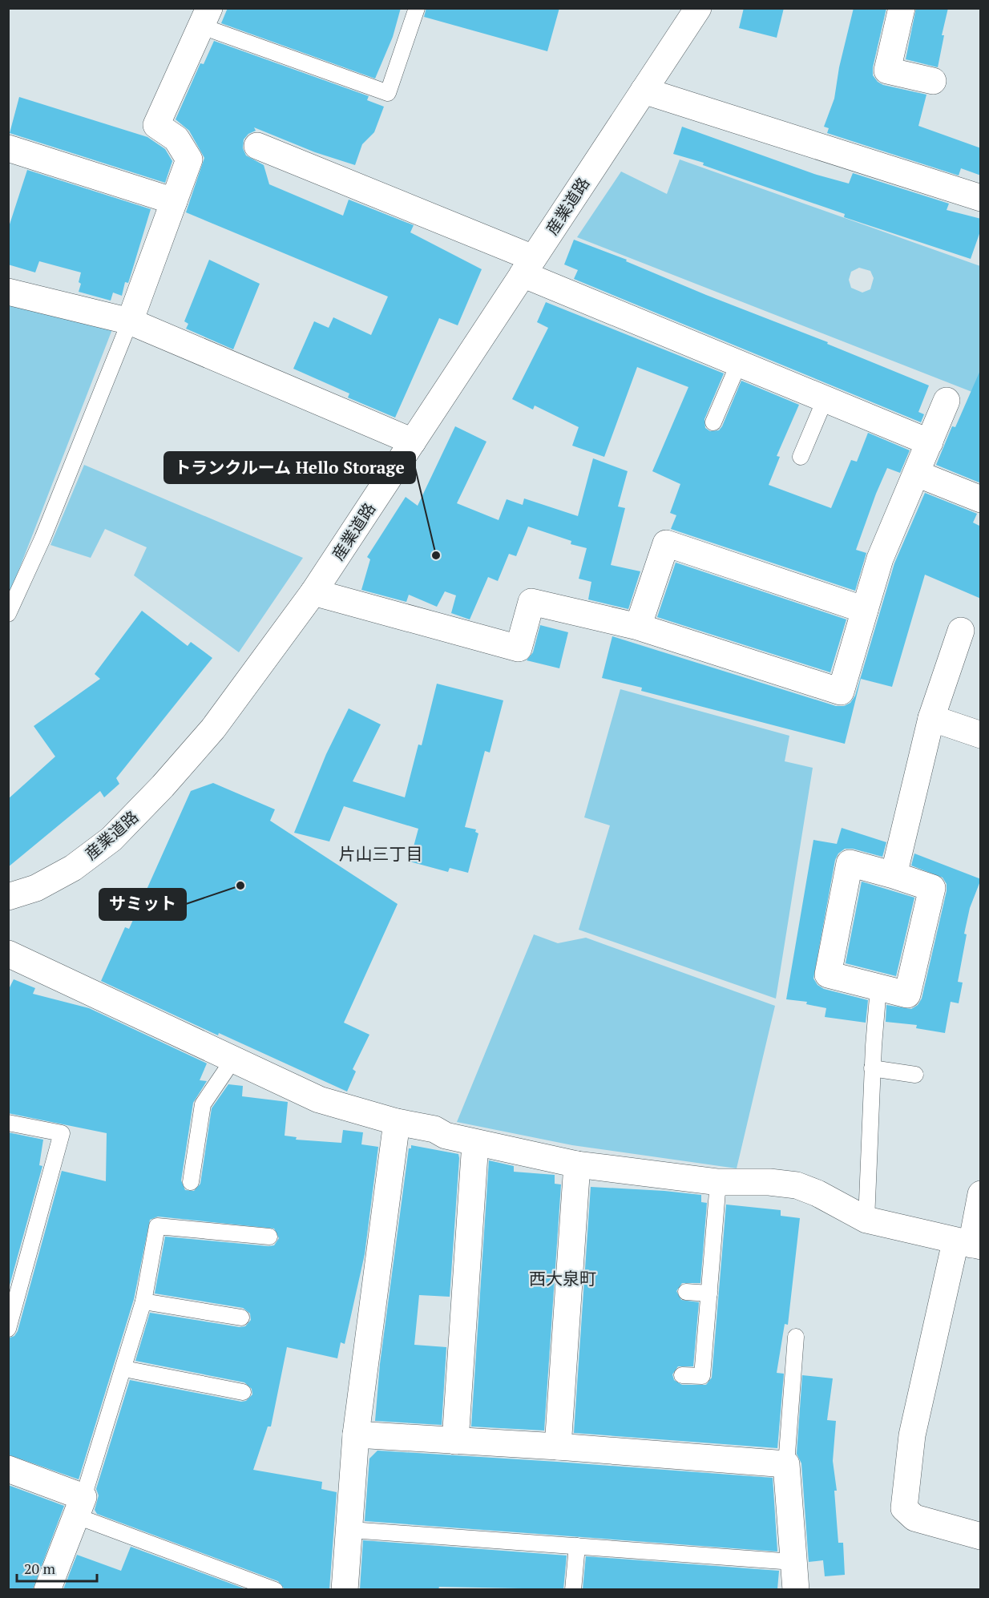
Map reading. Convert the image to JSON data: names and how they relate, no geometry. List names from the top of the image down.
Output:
{
  "streets": {
    "street": ["産業道路"]
  },
  "districts": ["片山三丁目", "西大泉町"],
  "places": ["トランクルーム Hello Storage", "サミット"],
  "scale_bar": "20 m"
}
